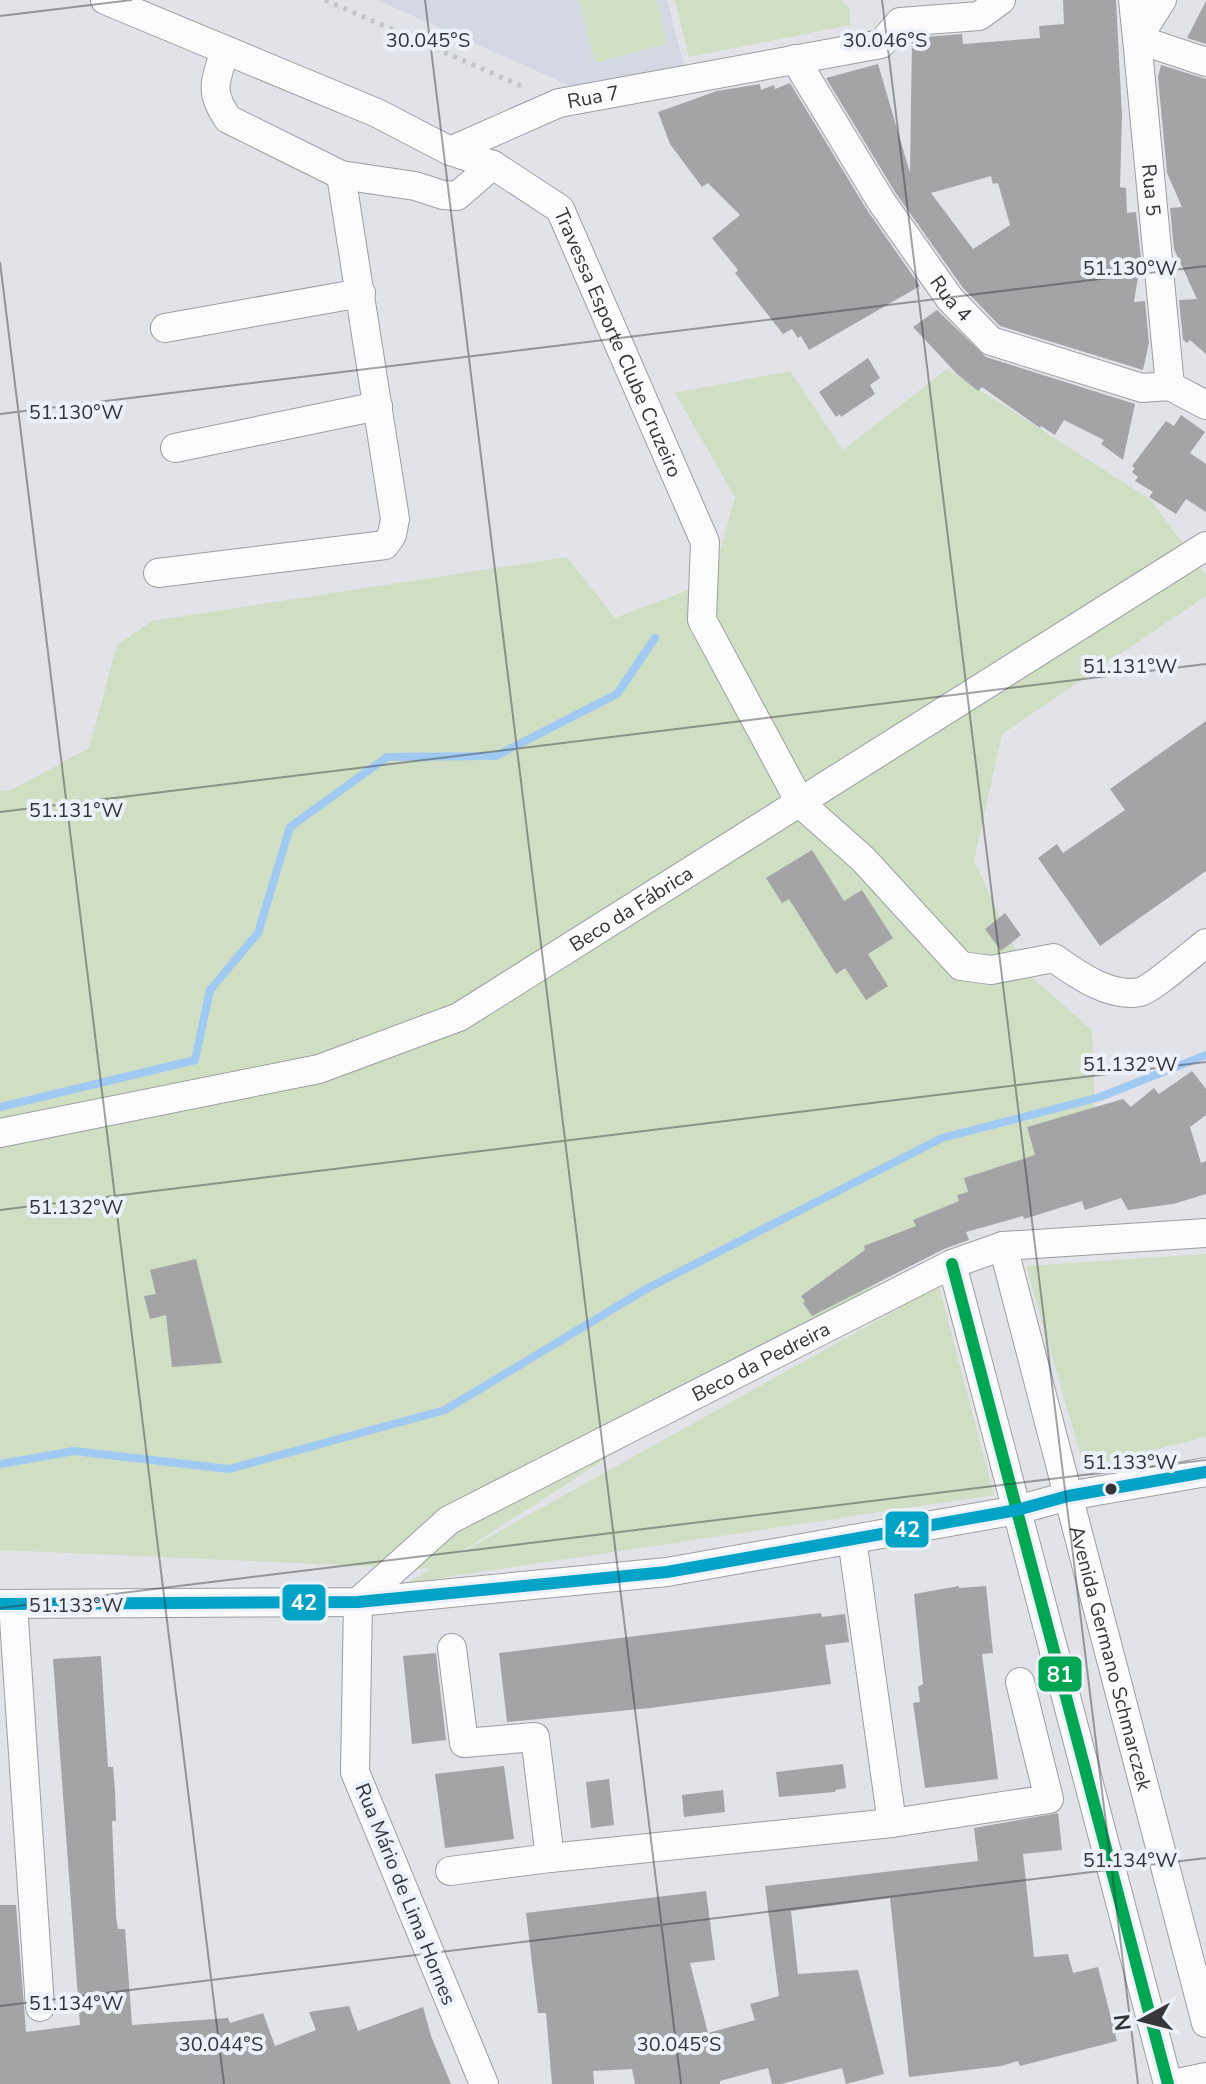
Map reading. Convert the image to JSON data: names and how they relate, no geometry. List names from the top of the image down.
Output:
{
  "streets": {
    "street": [
      "Rua 7",
      "Rua 5",
      "Rua 4",
      "Travessa Esporte Clube Cruzeiro",
      "Beco da Fábrica",
      "Beco da Pedreira",
      "Avenida Germano Schmarczek",
      "Rua Mário de Lima Hornes"
    ]
  },
  "crossings": [
    ["Rua 7", "Rua 4"],
    ["Rua 5", "Rua 4"],
    ["Travessa Esporte Clube Cruzeiro", "Beco da Fábrica"],
    ["Beco da Pedreira", "Avenida Germano Schmarczek"],
    ["Beco da Pedreira", "Rua Mário de Lima Hornes"]
  ],
  "lines": ["transit line 81", "transit line 42"],
  "north": "left",
  "coordinates": [
    "30.045°S",
    "30.046°S",
    "51.130°W",
    "51.131°W",
    "51.132°W",
    "51.133°W",
    "51.134°W",
    "30.044°S"
  ]
}
